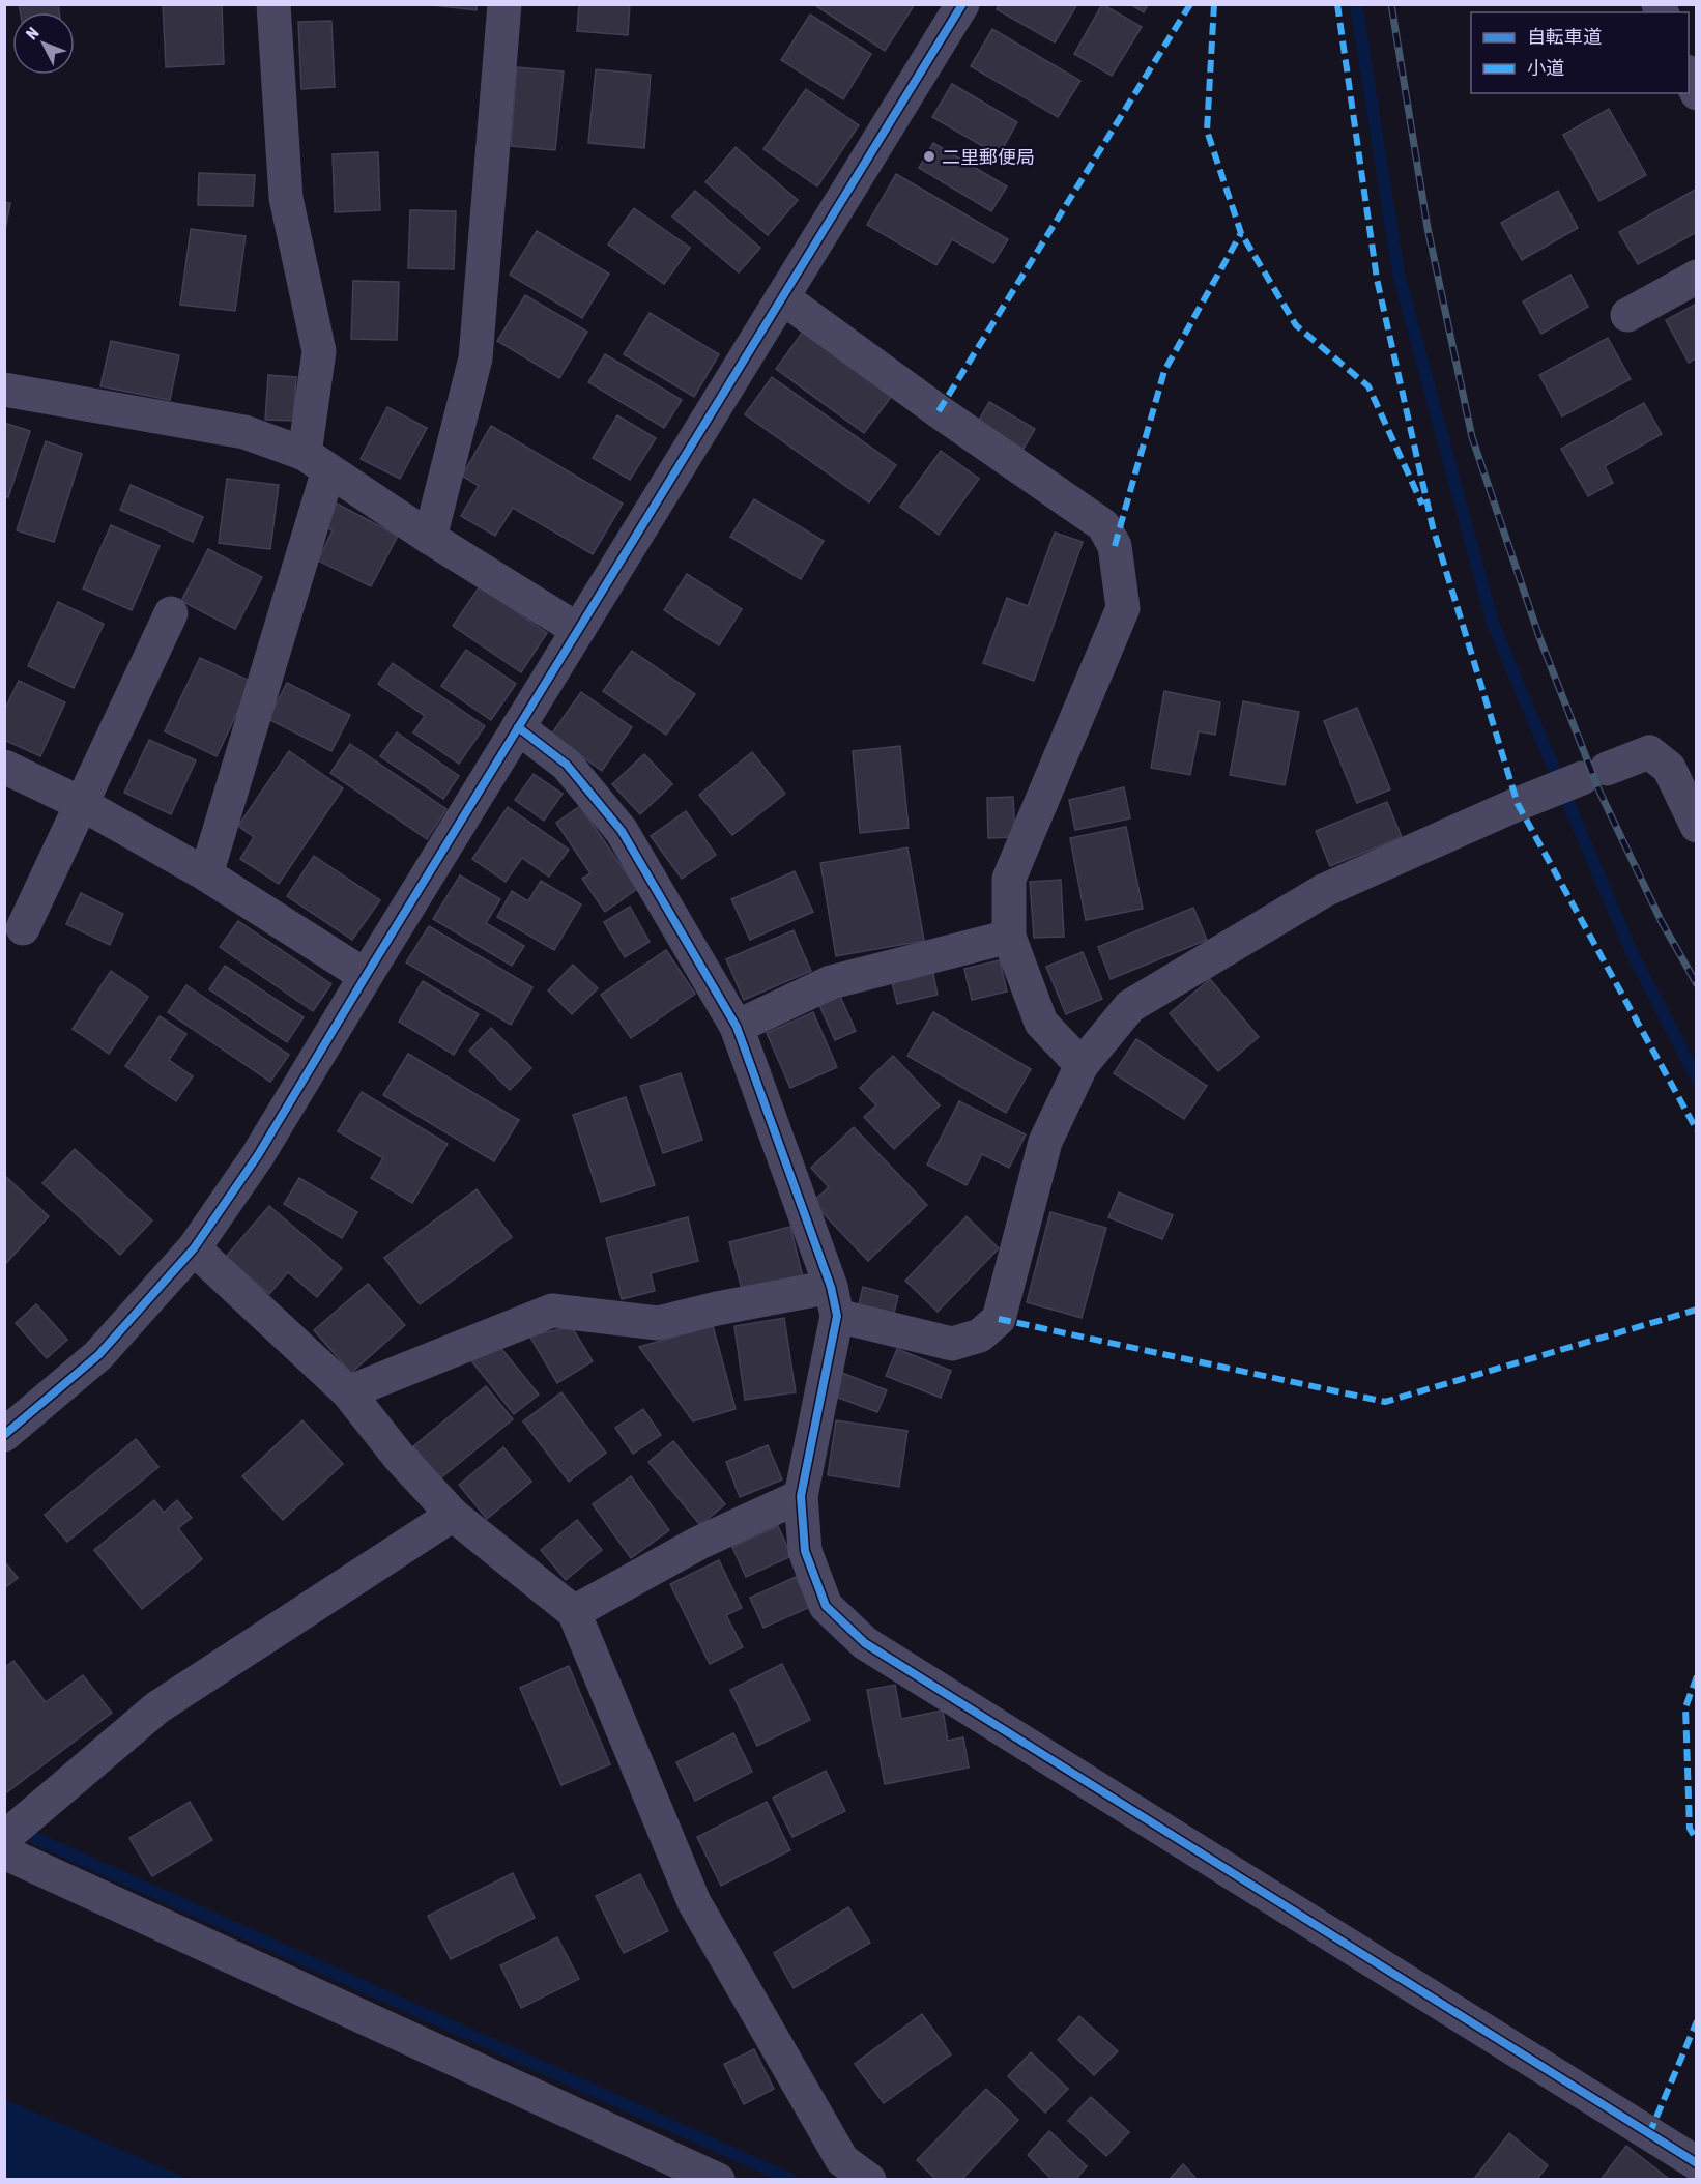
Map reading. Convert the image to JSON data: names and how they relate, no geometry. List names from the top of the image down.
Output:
{
  "places": ["二里郵便局"],
  "legend": ["自転車道", "小道"],
  "north": "top left"
}
